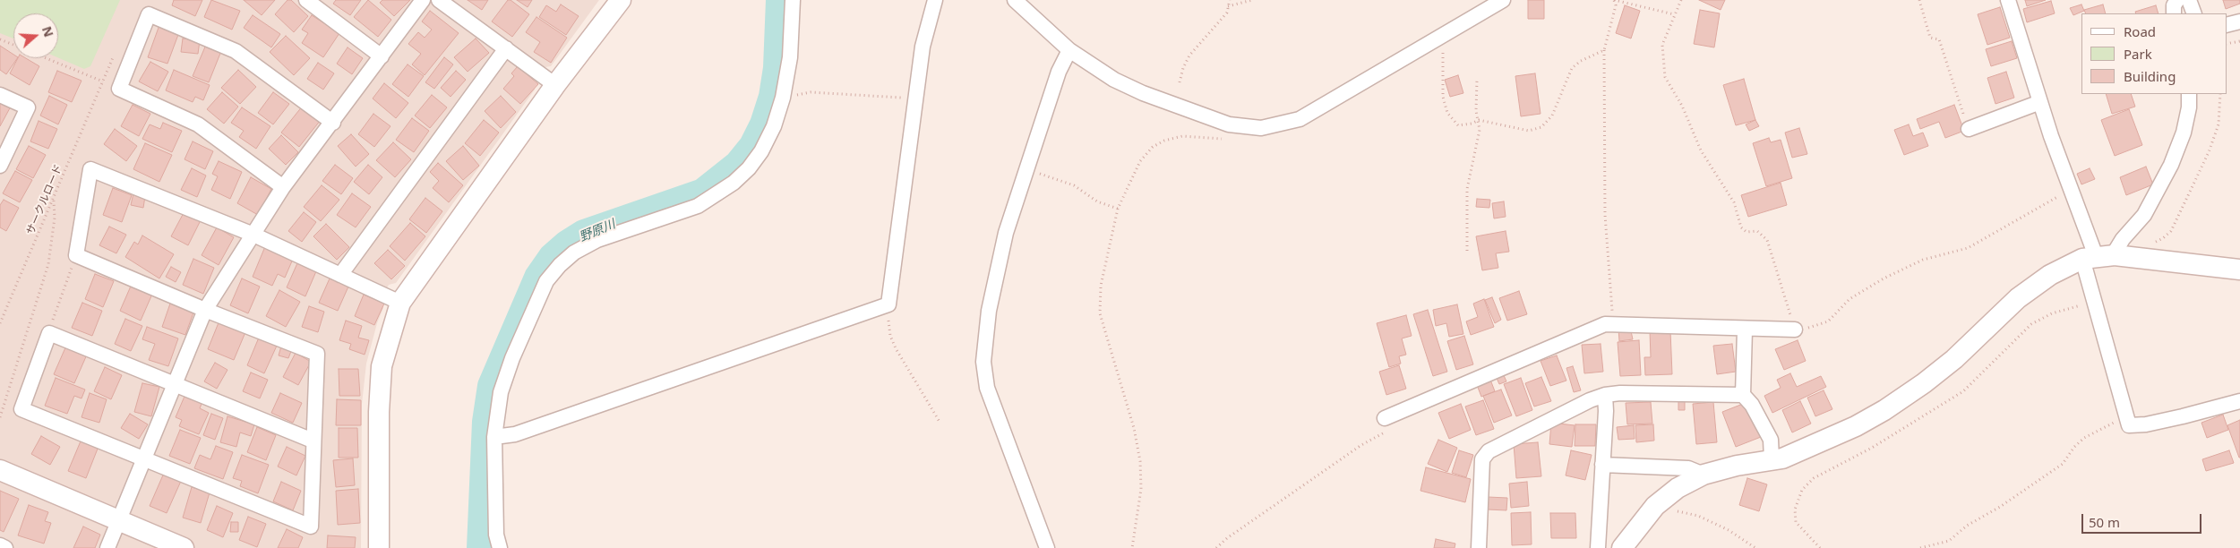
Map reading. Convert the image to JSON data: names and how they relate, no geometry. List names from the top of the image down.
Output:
{
  "streets": {
    "path": ["サークルロード"]
  },
  "water": ["野原川"],
  "legend": ["Road", "Park", "Building"],
  "scale_bar": "50 m",
  "north": "right"
}
